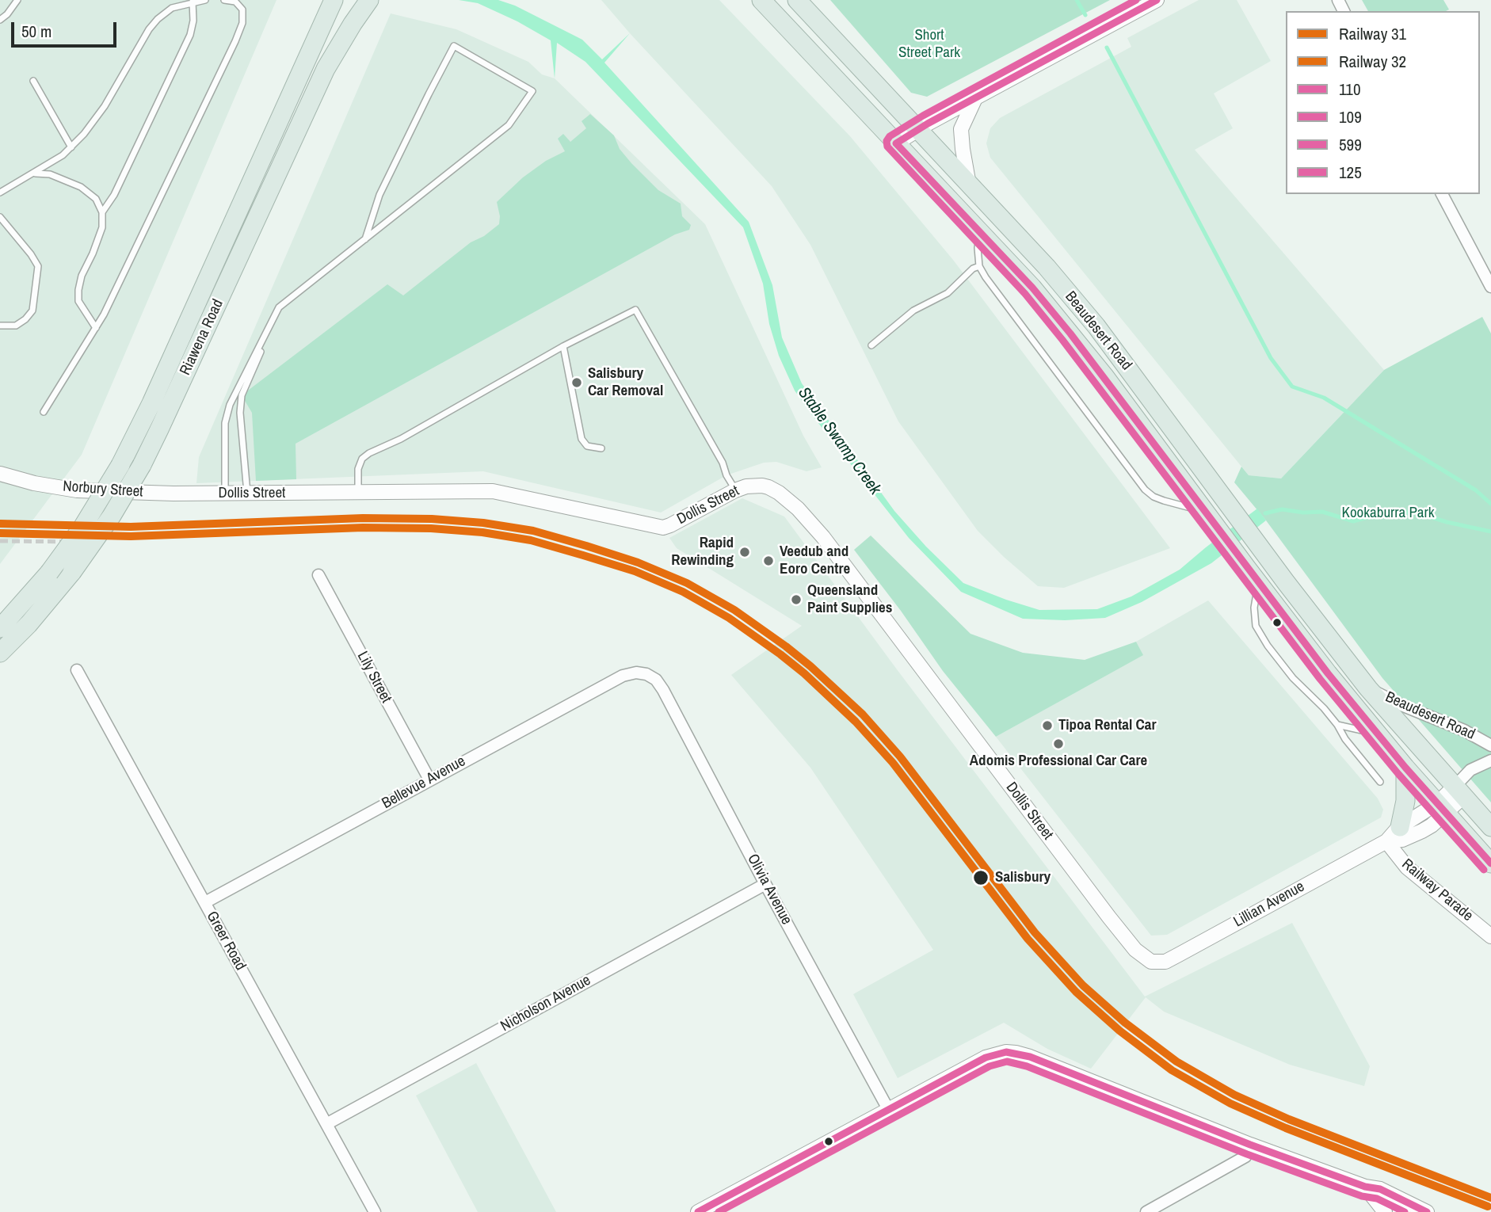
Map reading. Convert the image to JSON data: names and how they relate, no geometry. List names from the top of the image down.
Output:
{
  "streets": {
    "highway": ["Beaudesert Road", "Riawena Road"],
    "street": [
      "Norbury Street",
      "Dollis Street",
      "Lily Street",
      "Bellevue Avenue",
      "Olivia Avenue",
      "Railway Parade",
      "Lillian Avenue",
      "Greer Road",
      "Nicholson Avenue"
    ]
  },
  "crossings": [
    ["Beaudesert Road", "Lillian Avenue"],
    ["Norbury Street", "Dollis Street"],
    ["Dollis Street", "Lillian Avenue"],
    ["Lily Street", "Bellevue Avenue"],
    ["Bellevue Avenue", "Olivia Avenue"],
    ["Bellevue Avenue", "Greer Road"],
    ["Olivia Avenue", "Nicholson Avenue"],
    ["Railway Parade", "Lillian Avenue"],
    ["Greer Road", "Nicholson Avenue"]
  ],
  "water": ["Stable Swamp Creek"],
  "parks": ["Short Street Park", "Kookaburra Park"],
  "places": [
    "Salisbury Car Removal",
    "Rapid Rewinding",
    "Veedub and Eoro Centre",
    "Queensland Paint Supplies",
    "Tipoa Rental Car",
    "Adomis Professional Car Care",
    "Salisbury"
  ],
  "lines": [
    "transit line 110",
    "transit line 109",
    "rail line 31",
    "rail line 32",
    "transit line 599",
    "transit line 125"
  ],
  "legend": [
    "Railway 31",
    "Railway 32",
    "110",
    "109",
    "599",
    "125"
  ],
  "scale_bar": "50 m"
}
